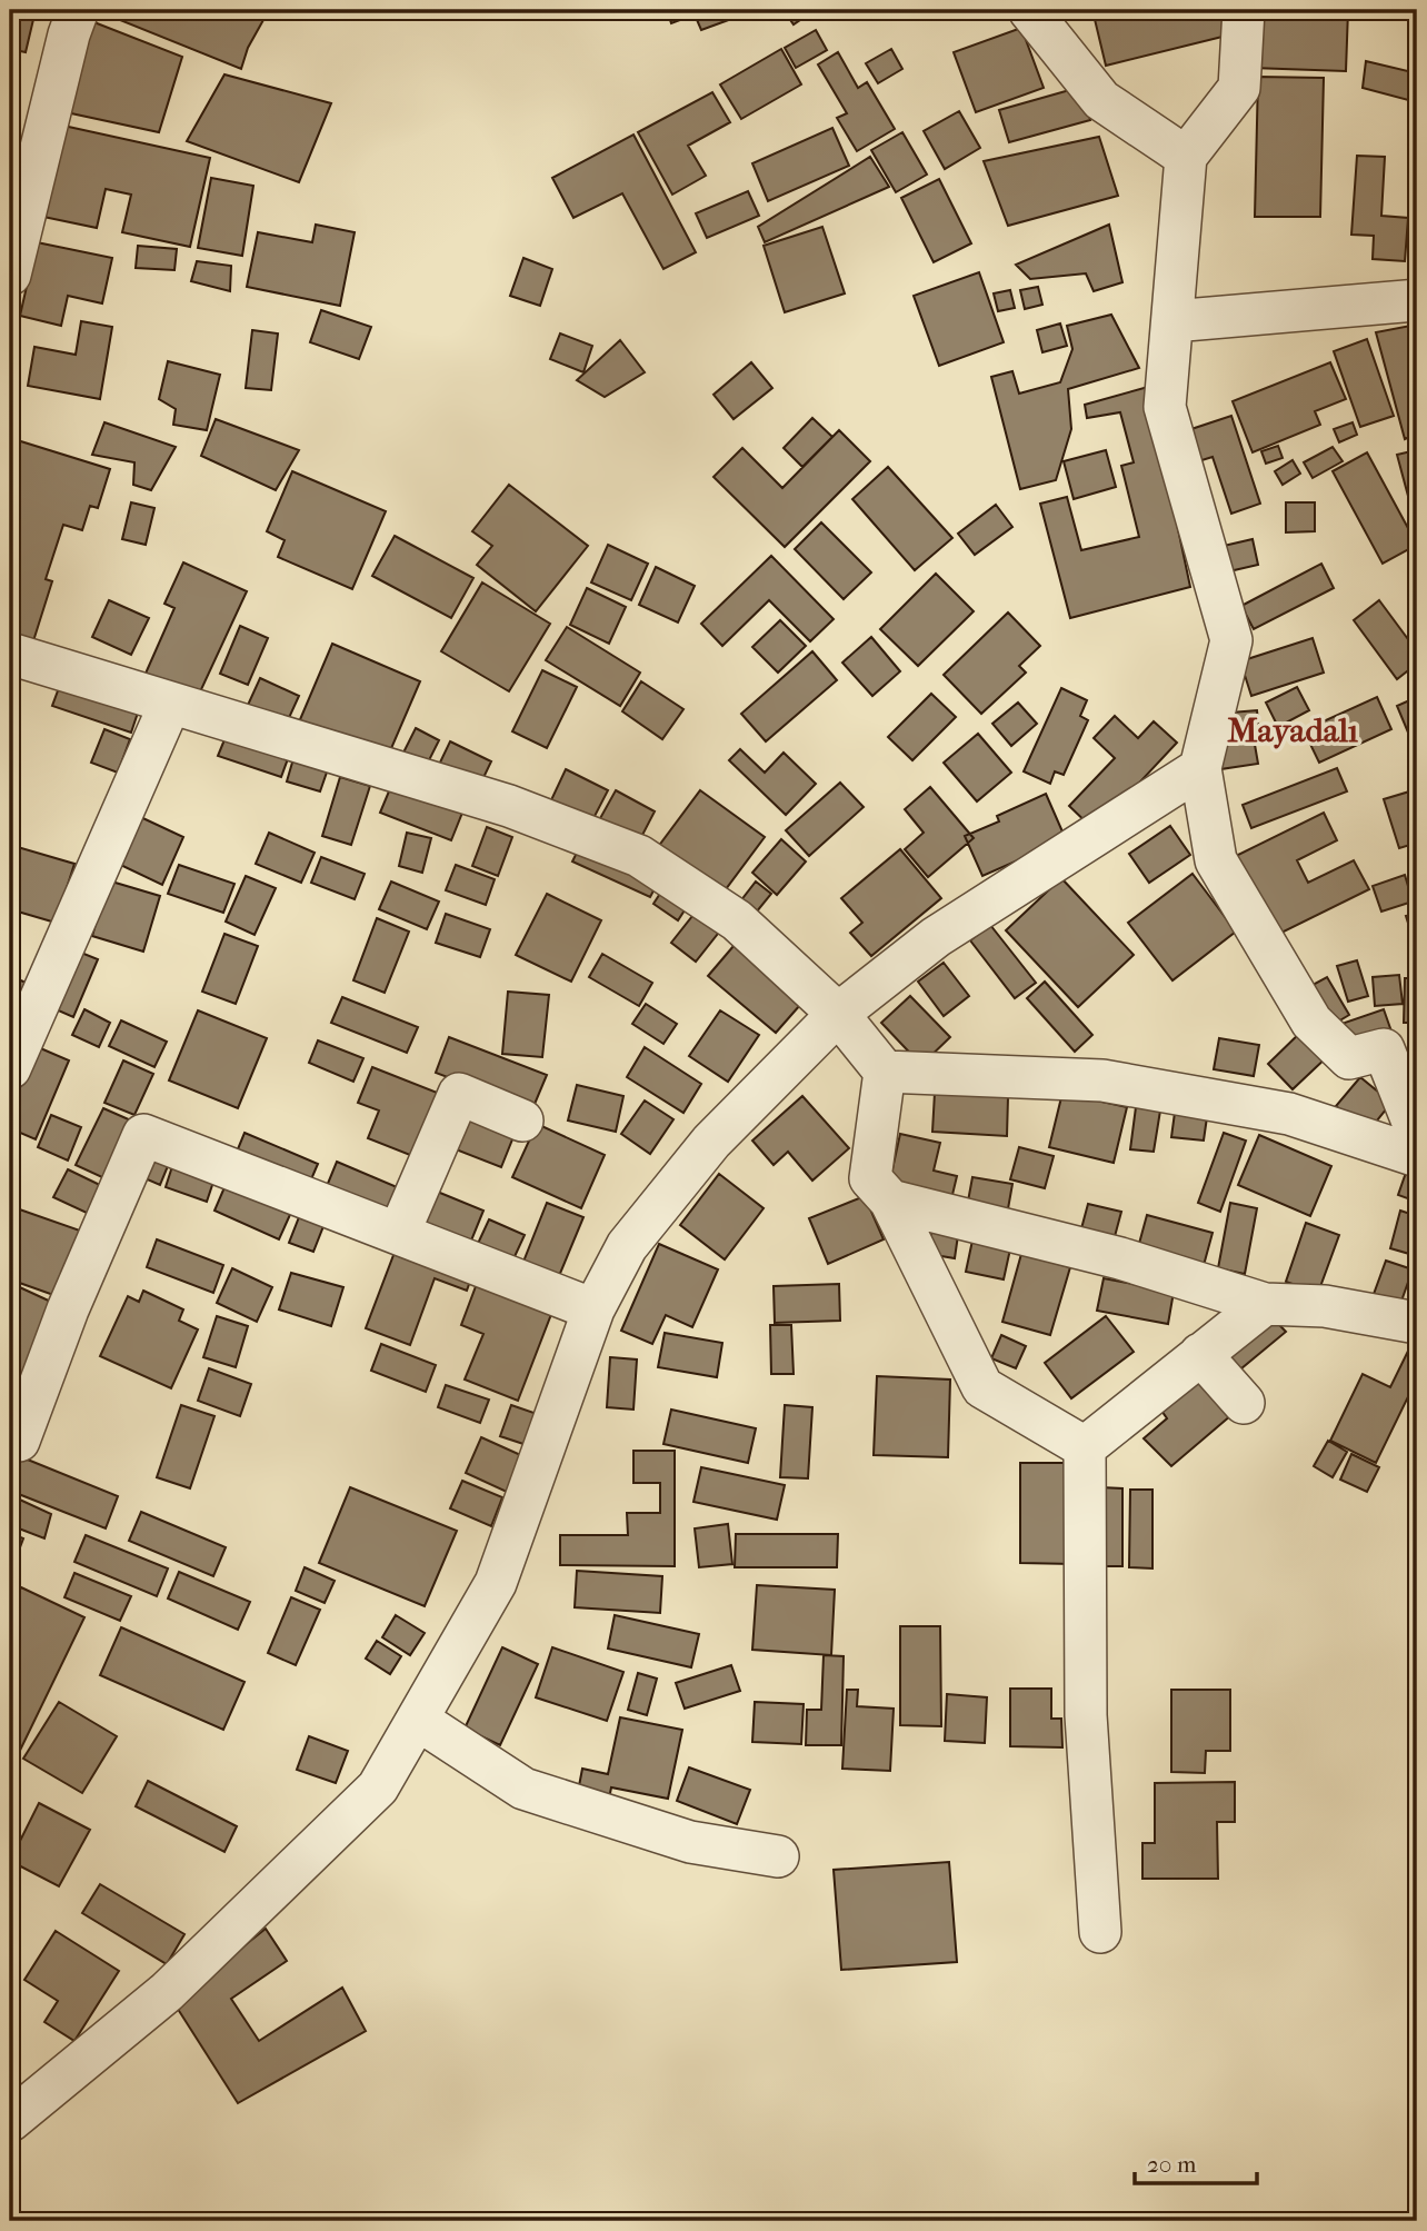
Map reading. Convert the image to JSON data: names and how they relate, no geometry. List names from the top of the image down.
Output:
{
  "districts": ["Mayadalı"],
  "scale_bar": "20 m"
}
